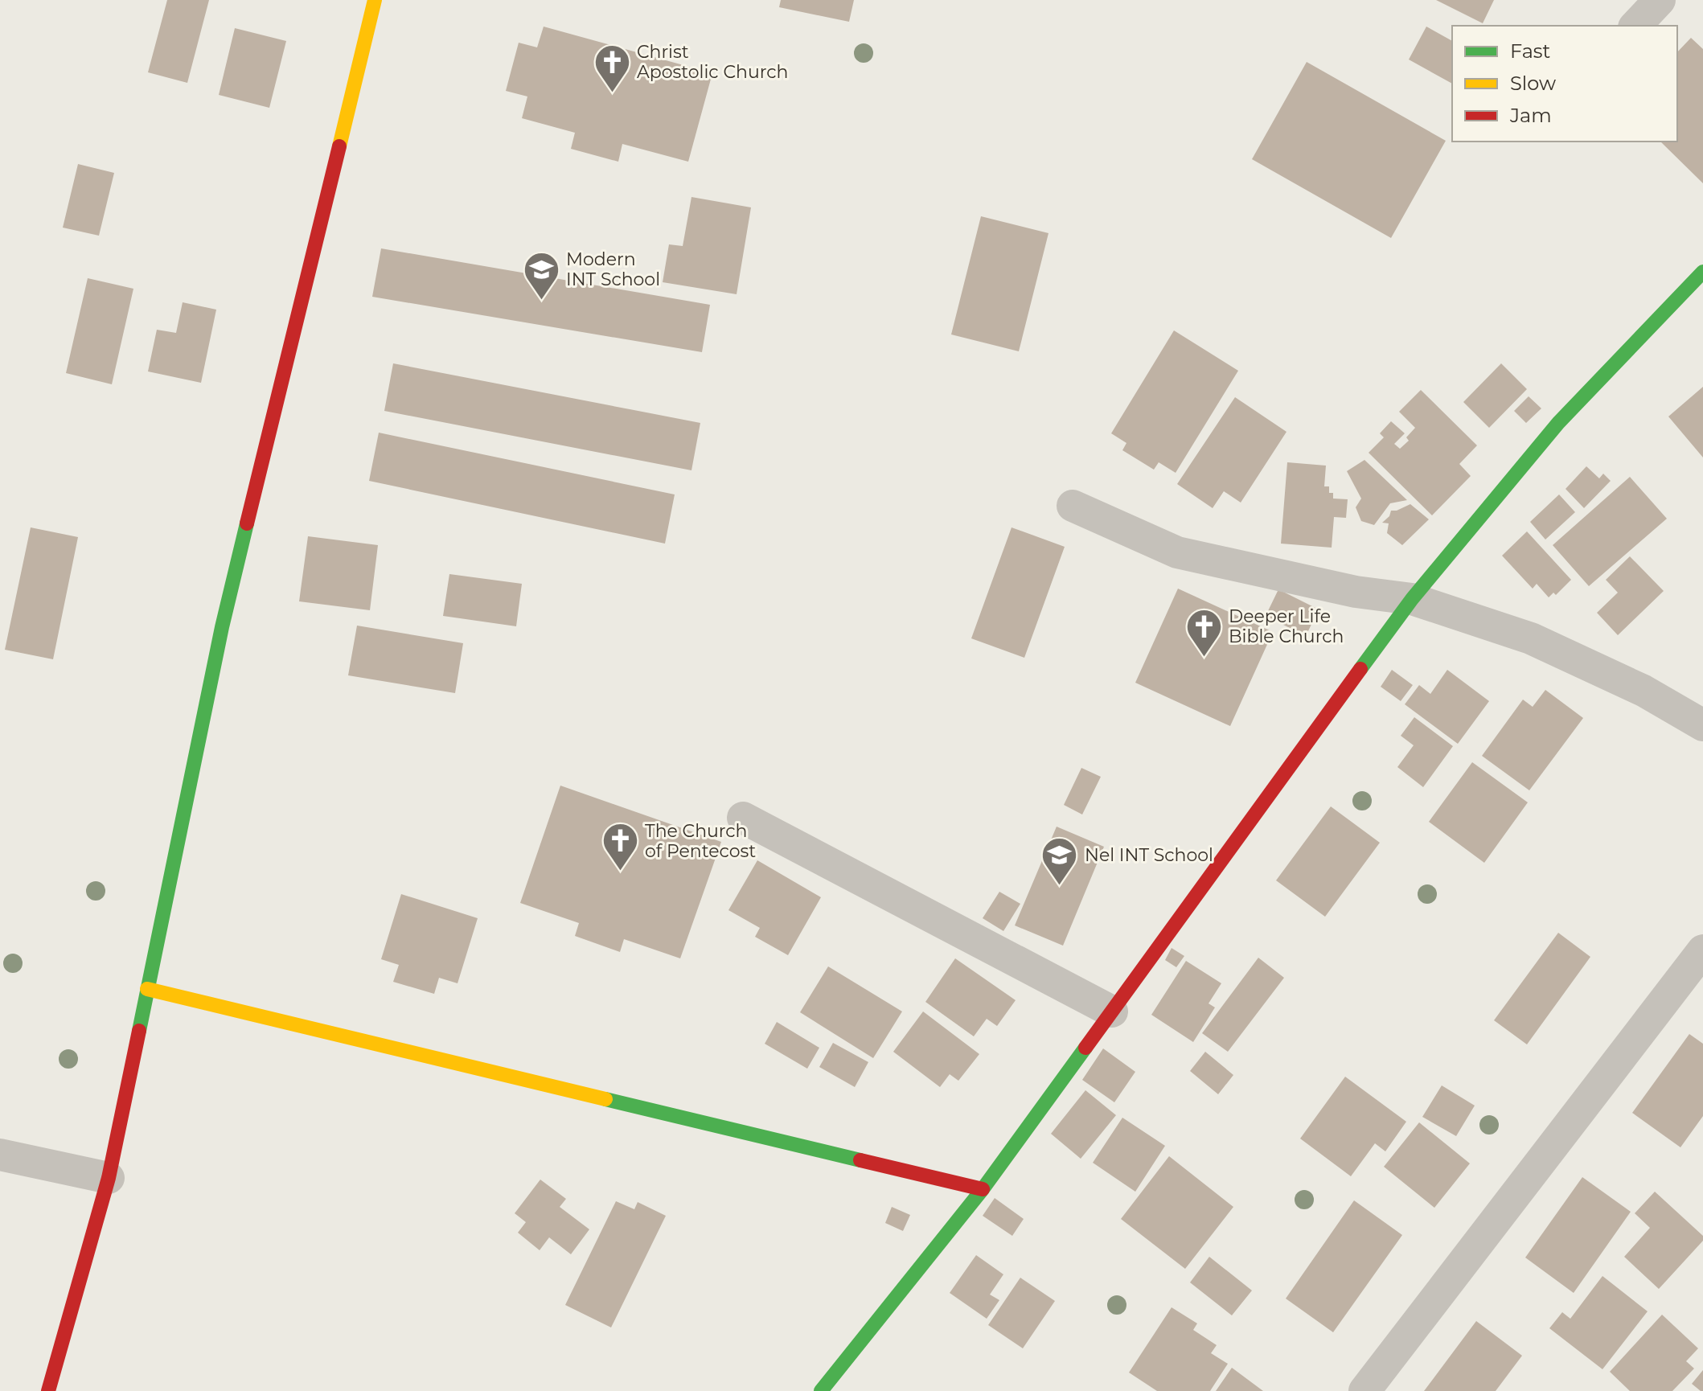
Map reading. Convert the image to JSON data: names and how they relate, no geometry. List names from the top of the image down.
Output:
{
  "places": {
    "church": ["Christ Apostolic Church", "Deeper Life Bible Church", "The Church of Pentecost"],
    "school or university": ["Modern INT School", "Nel INT School"]
  },
  "legend": ["Fast", "Slow", "Jam"]
}
